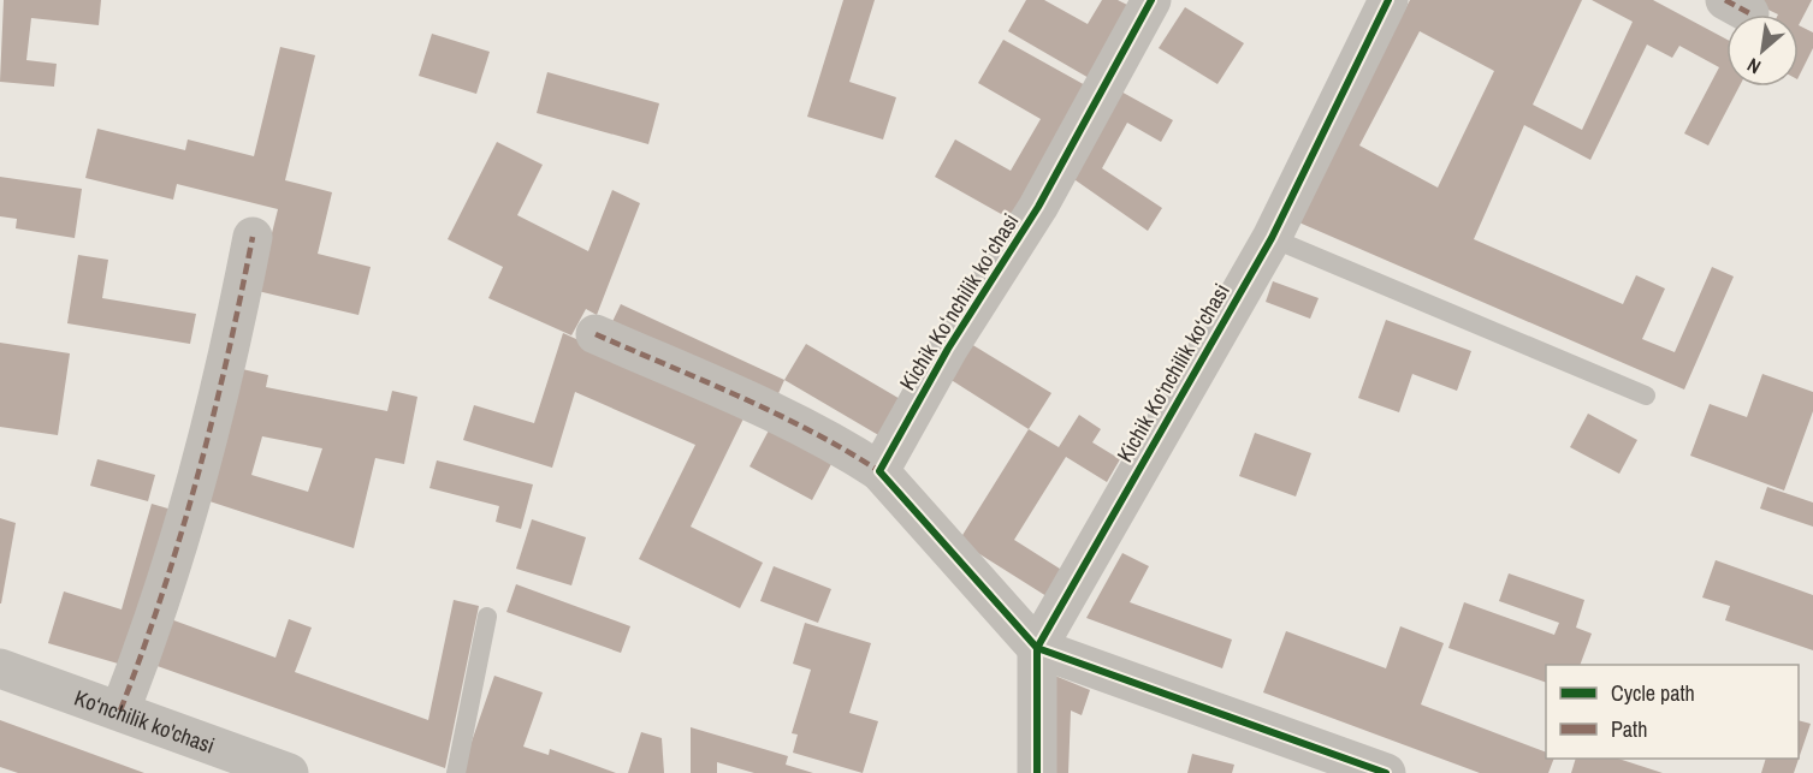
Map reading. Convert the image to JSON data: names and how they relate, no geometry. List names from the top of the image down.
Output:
{
  "streets": {
    "street": ["Kichik Koʻnchilik koʻchasi", "Kichik Ko‘nchilik ko‘chasi", "Ko‘nchilik ko'chasi"]
  },
  "legend": ["Cycle path", "Path"],
  "north": "bottom left"
}
